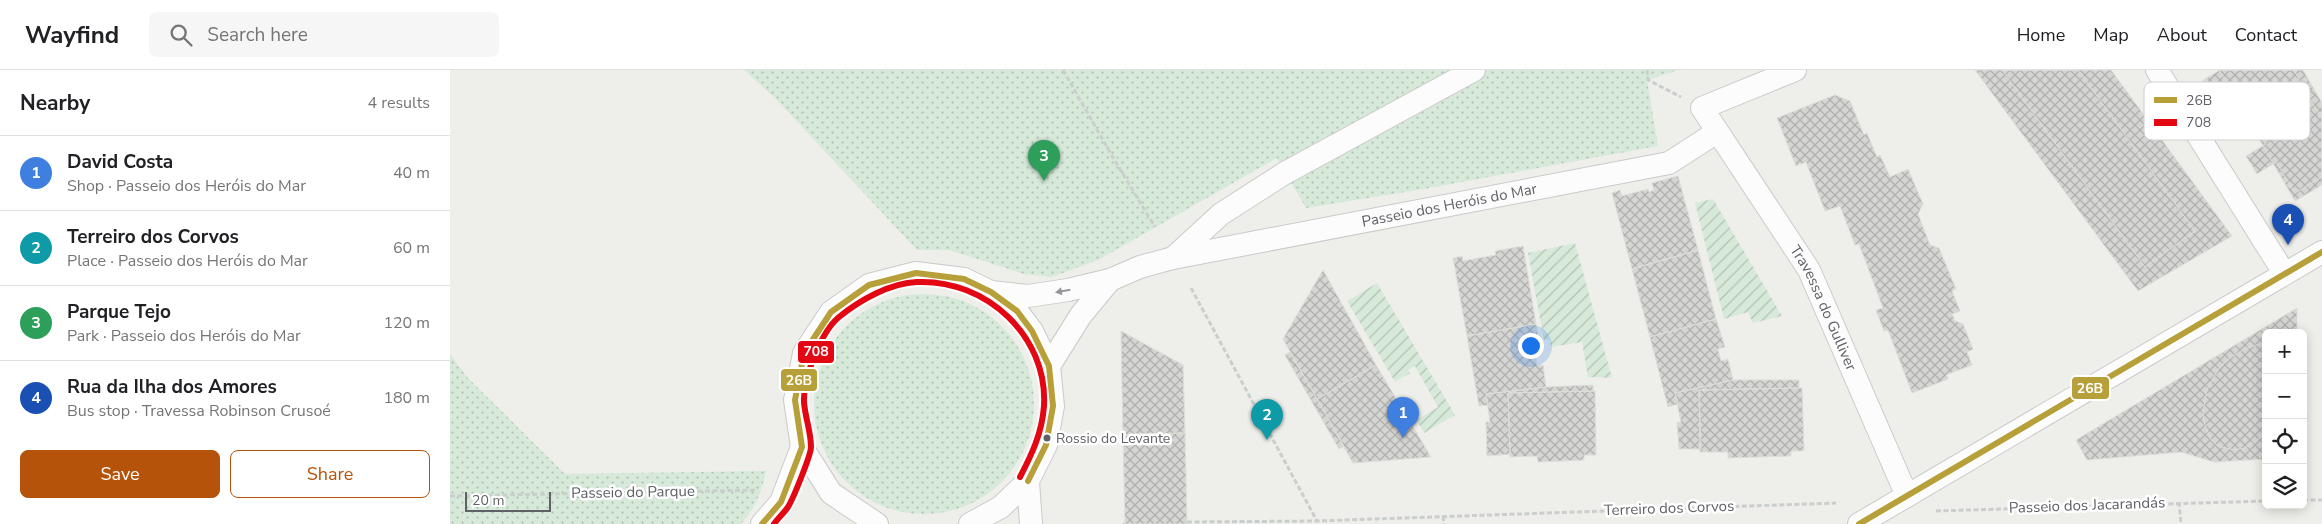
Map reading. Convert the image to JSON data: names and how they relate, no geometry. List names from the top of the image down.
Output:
{
  "streets": {
    "street": ["Passeio dos Heróis do Mar", "Travessa do Gulliver"],
    "path": ["Passeio do Parque", "Passeio dos Jacarandás", "Terreiro dos Corvos"]
  },
  "crossings": [
    ["Passeio dos Heróis do Mar", "Travessa do Gulliver"]
  ],
  "places": ["Rossio do Levante"],
  "lines": ["transit line 26B", "transit line 708"],
  "legend": ["26B", "708"],
  "scale_bar": "20 m",
  "page": {
    "header": "Wayfind",
    "search": "Search here",
    "nav": [
      "Home",
      "Map",
      "About",
      "Contact"
    ],
    "heading": ["Nearby", "4 results"],
    "list": [
      {
        "mark": "1",
        "name": "David Costa",
        "note": "Shop · Passeio dos Heróis do Mar",
        "value": "40 m"
      },
      {
        "mark": "2",
        "name": "Terreiro dos Corvos",
        "note": "Place · Passeio dos Heróis do Mar",
        "value": "60 m"
      },
      {
        "mark": "3",
        "name": "Parque Tejo",
        "note": "Park · Passeio dos Heróis do Mar",
        "value": "120 m"
      },
      {
        "mark": "4",
        "name": "Rua da Ilha dos Amores",
        "note": "Bus stop · Travessa Robinson Crusoé",
        "value": "180 m"
      }
    ],
    "pins": [
      "3",
      "4",
      "1",
      "2"
    ],
    "map_buttons": ["+", "−"],
    "buttons": ["Save", "Share"],
    "scale": "20 m"
  }
}
